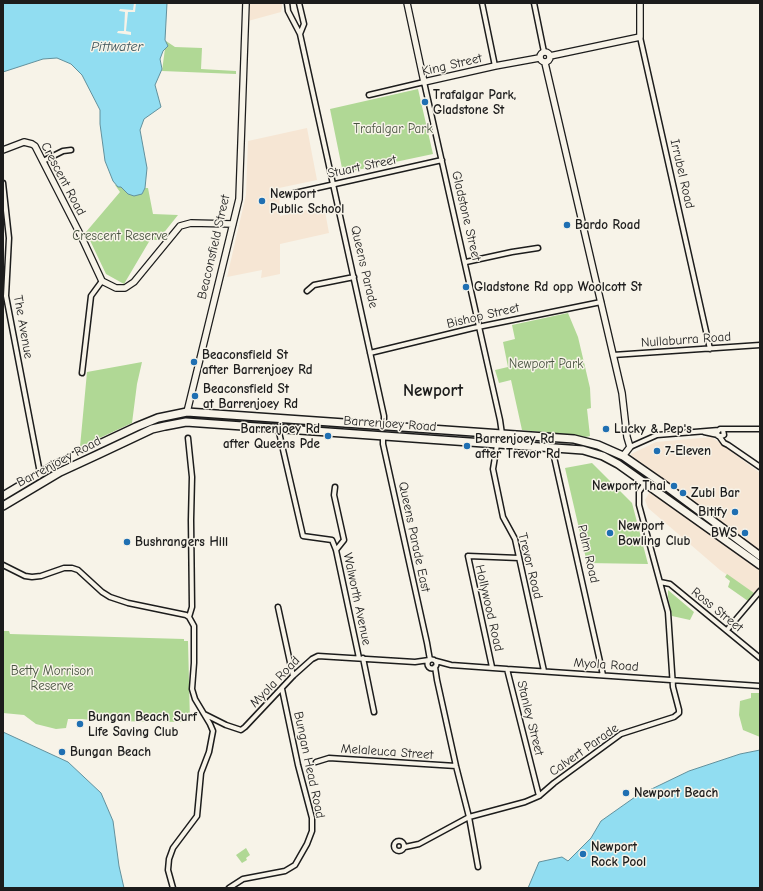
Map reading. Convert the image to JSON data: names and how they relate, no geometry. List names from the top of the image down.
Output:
{
  "streets": {
    "main road": [
      "Beaconsfield Street",
      "Queens Parade",
      "Barrenjoey Road",
      "Palm Road"
    ],
    "street": [
      "King Street",
      "Stuart Street",
      "Irrubel Road",
      "Crescent Road",
      "Gladstone Street",
      "Bishop Street",
      "The Avenue",
      "Nullaburra Road",
      "Queens Parade East",
      "Trevor Road",
      "Walworth Avenue",
      "Hollywood Road",
      "Ross Street",
      "Myola Road",
      "Stanley Street",
      "Calvert Parade",
      "Melaleuca Street",
      "Bungan Head Road"
    ]
  },
  "crossings": [
    ["King Street", "Gladstone Street"],
    ["Stuart Street", "Gladstone Street"],
    ["Stuart Street", "Queens Parade"],
    ["Irrubel Road", "Nullaburra Road"],
    ["Gladstone Street", "Bishop Street"],
    ["Gladstone Street", "Barrenjoey Road"],
    ["Beaconsfield Street", "Barrenjoey Road"],
    ["Queens Parade", "Bishop Street"],
    ["Queens Parade", "Barrenjoey Road"],
    ["Queens Parade", "Queens Parade East"],
    ["The Avenue", "Barrenjoey Road"],
    ["Barrenjoey Road", "Queens Parade East"],
    ["Barrenjoey Road", "Palm Road"],
    ["Barrenjoey Road", "Trevor Road"],
    ["Barrenjoey Road", "Walworth Avenue"],
    ["Queens Parade East", "Myola Road"],
    ["Queens Parade East", "Calvert Parade"],
    ["Queens Parade East", "Melaleuca Street"],
    ["Palm Road", "Myola Road"],
    ["Trevor Road", "Hollywood Road"],
    ["Trevor Road", "Myola Road"],
    ["Walworth Avenue", "Myola Road"],
    ["Hollywood Road", "Myola Road"],
    ["Myola Road", "Stanley Street"],
    ["Myola Road", "Calvert Parade"],
    ["Myola Road", "Bungan Head Road"],
    ["Stanley Street", "Calvert Parade"]
  ],
  "districts": ["Newport"],
  "water": ["Pittwater"],
  "parks": [
    "Trafalgar Park",
    "Crescent Reserve",
    "Newport Park",
    "Betty Morrison Reserve"
  ],
  "places": [
    "Trafalgar Park, Gladstone St",
    "Newport Public School",
    "Bardo Road",
    "Gladstone Rd opp Woolcott St",
    "Beaconsfield St after Barrenjoey Rd",
    "Beaconsfield St at Barrenjoey Rd",
    "Lucky & Pep's",
    "Barrenjoey Rd after Queens Pde",
    "Barrenjoey Rd after Trevor Rd",
    "7-Eleven",
    "Newport Thai",
    "Zubi Bar",
    "Bitify",
    "Newport Bowling Club",
    "BWS",
    "Bushrangers Hill",
    "Bungan Beach Surf Life Saving Club",
    "Bungan Beach",
    "Newport Beach",
    "Newport Rock Pool"
  ]
}
